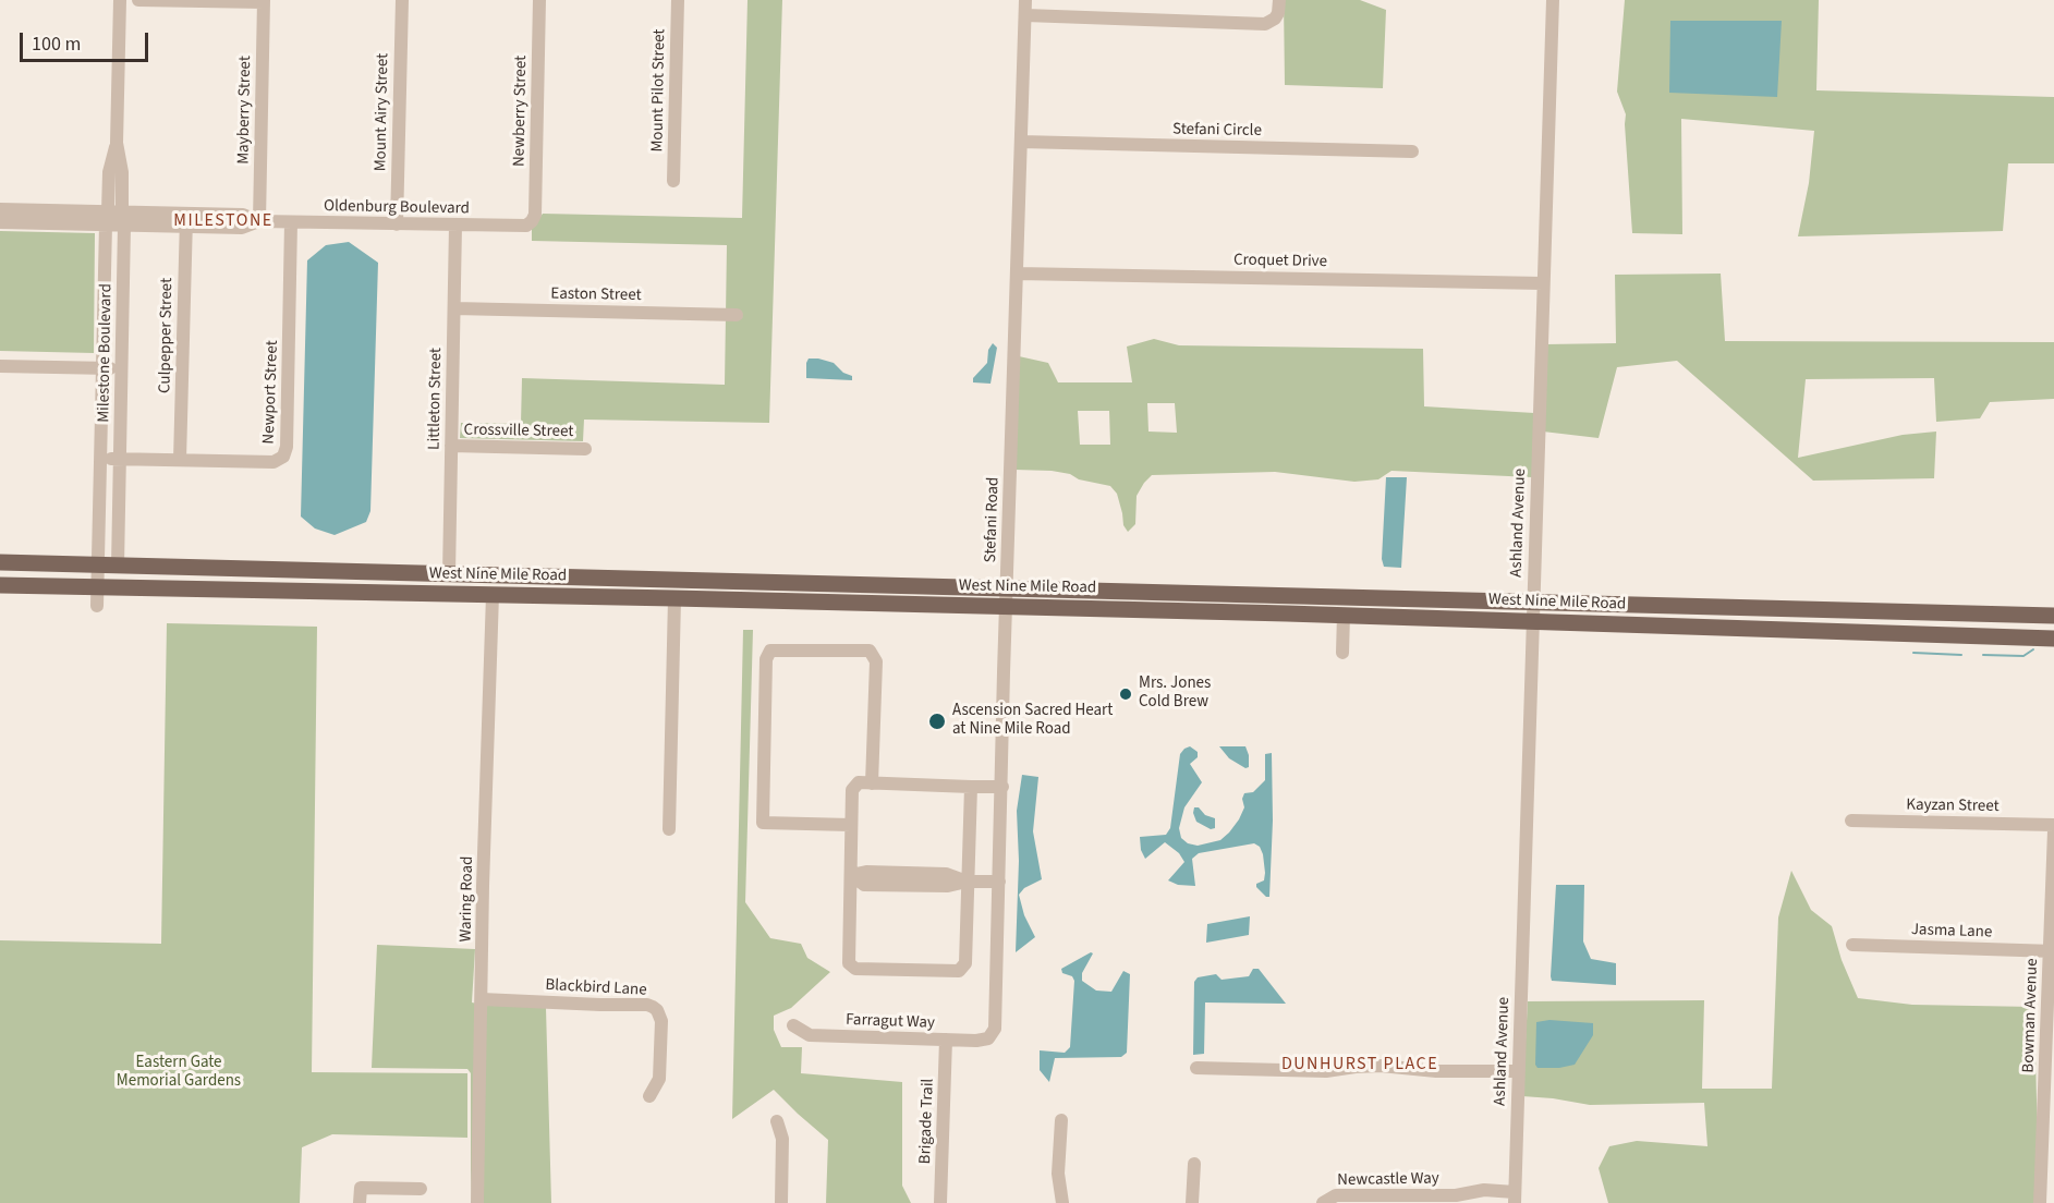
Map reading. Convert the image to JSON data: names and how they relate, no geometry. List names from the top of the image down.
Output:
{
  "streets": {
    "main road": ["West Nine Mile Road"],
    "street": [
      "Mount Pilot Street",
      "Mayberry Street",
      "Newberry Street",
      "Mount Airy Street",
      "Stefani Circle",
      "Oldenburg Boulevard",
      "Croquet Drive",
      "Easton Street",
      "Culpepper Street",
      "Milestone Boulevard",
      "Newport Street",
      "Littleton Street",
      "Crossville Street",
      "Stefani Road",
      "Ashland Avenue",
      "Kayzan Street",
      "Waring Road",
      "Jasma Lane",
      "Blackbird Lane",
      "Bowman Avenue",
      "Farragut Way",
      "Brigade Trail",
      "Newcastle Way"
    ]
  },
  "crossings": [
    ["Mayberry Street", "Oldenburg Boulevard"],
    ["Newberry Street", "Oldenburg Boulevard"],
    ["Mount Airy Street", "Oldenburg Boulevard"],
    ["Stefani Circle", "Stefani Road"],
    ["Oldenburg Boulevard", "Culpepper Street"],
    ["Oldenburg Boulevard", "Milestone Boulevard"],
    ["Oldenburg Boulevard", "Newport Street"],
    ["Oldenburg Boulevard", "Littleton Street"],
    ["Croquet Drive", "Stefani Road"],
    ["Croquet Drive", "Ashland Avenue"],
    ["Easton Street", "Littleton Street"],
    ["Culpepper Street", "Newport Street"],
    ["Milestone Boulevard", "Newport Street"],
    ["Milestone Boulevard", "West Nine Mile Road"],
    ["Littleton Street", "Crossville Street"],
    ["Littleton Street", "West Nine Mile Road"],
    ["Stefani Road", "West Nine Mile Road"],
    ["Stefani Road", "Farragut Way"],
    ["Ashland Avenue", "West Nine Mile Road"],
    ["Ashland Avenue", "Newcastle Way"],
    ["West Nine Mile Road", "Waring Road"],
    ["Waring Road", "Blackbird Lane"],
    ["Jasma Lane", "Bowman Avenue"],
    ["Farragut Way", "Brigade Trail"]
  ],
  "districts": ["MILESTONE", "DUNHURST PLACE"],
  "parks": ["Eastern Gate Memorial Gardens"],
  "places": ["Mrs. Jones Cold Brew", "Ascension Sacred Heart at Nine Mile Road"],
  "scale_bar": "100 m"
}
